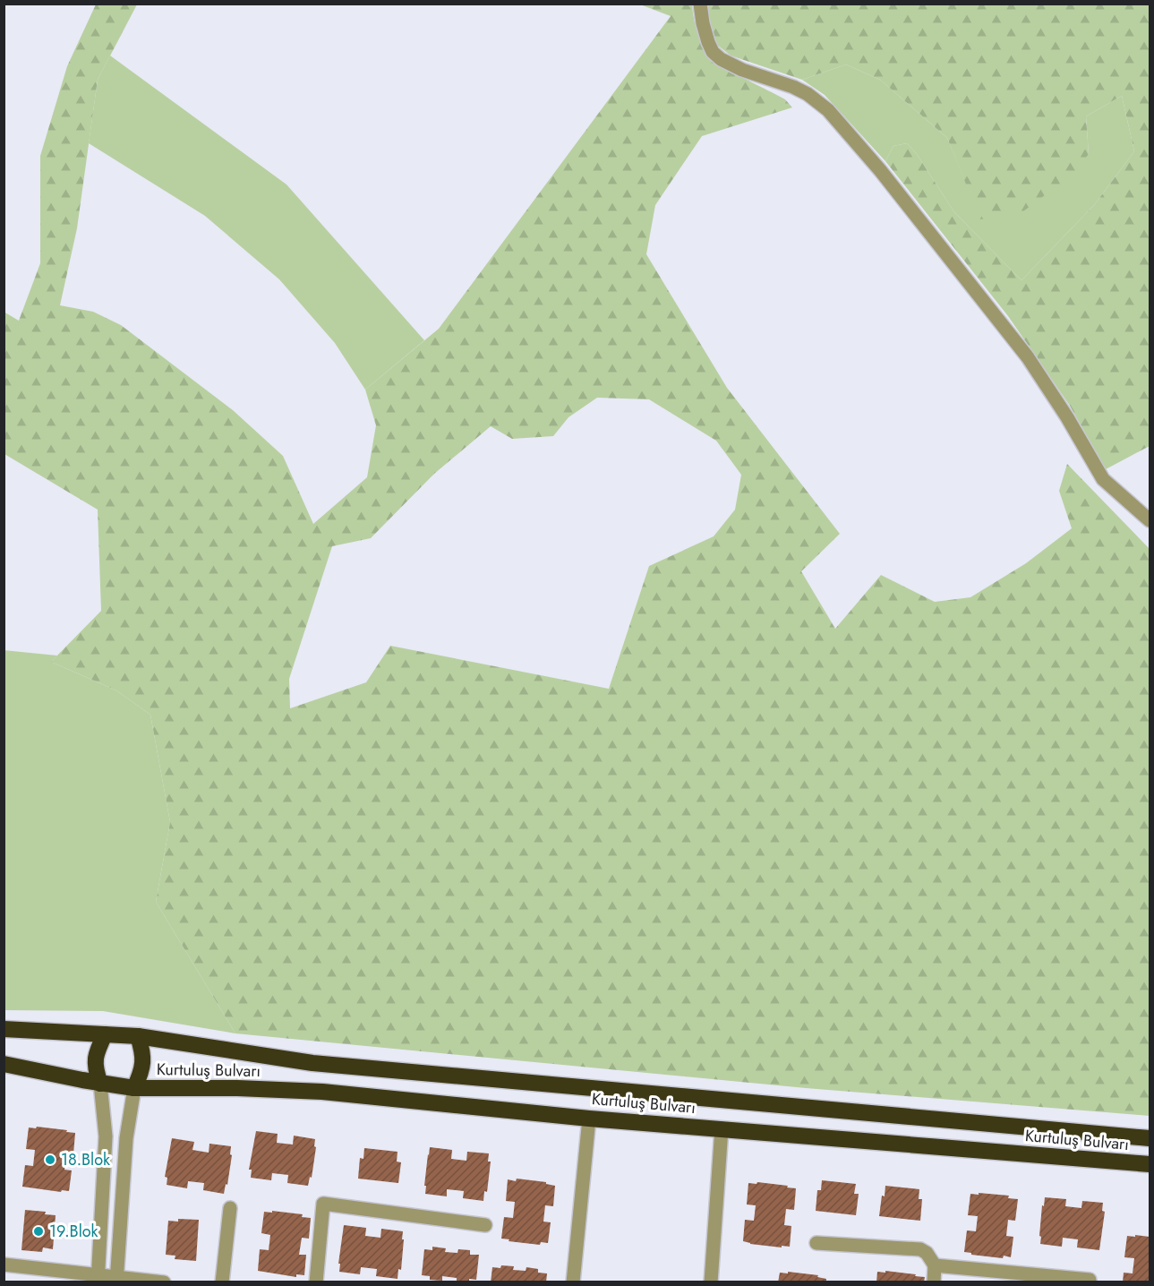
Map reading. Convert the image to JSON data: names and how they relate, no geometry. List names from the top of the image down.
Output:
{
  "streets": {
    "highway": ["Kurtuluş Bulvarı"]
  },
  "places": ["18.Blok", "19.Blok"]
}
